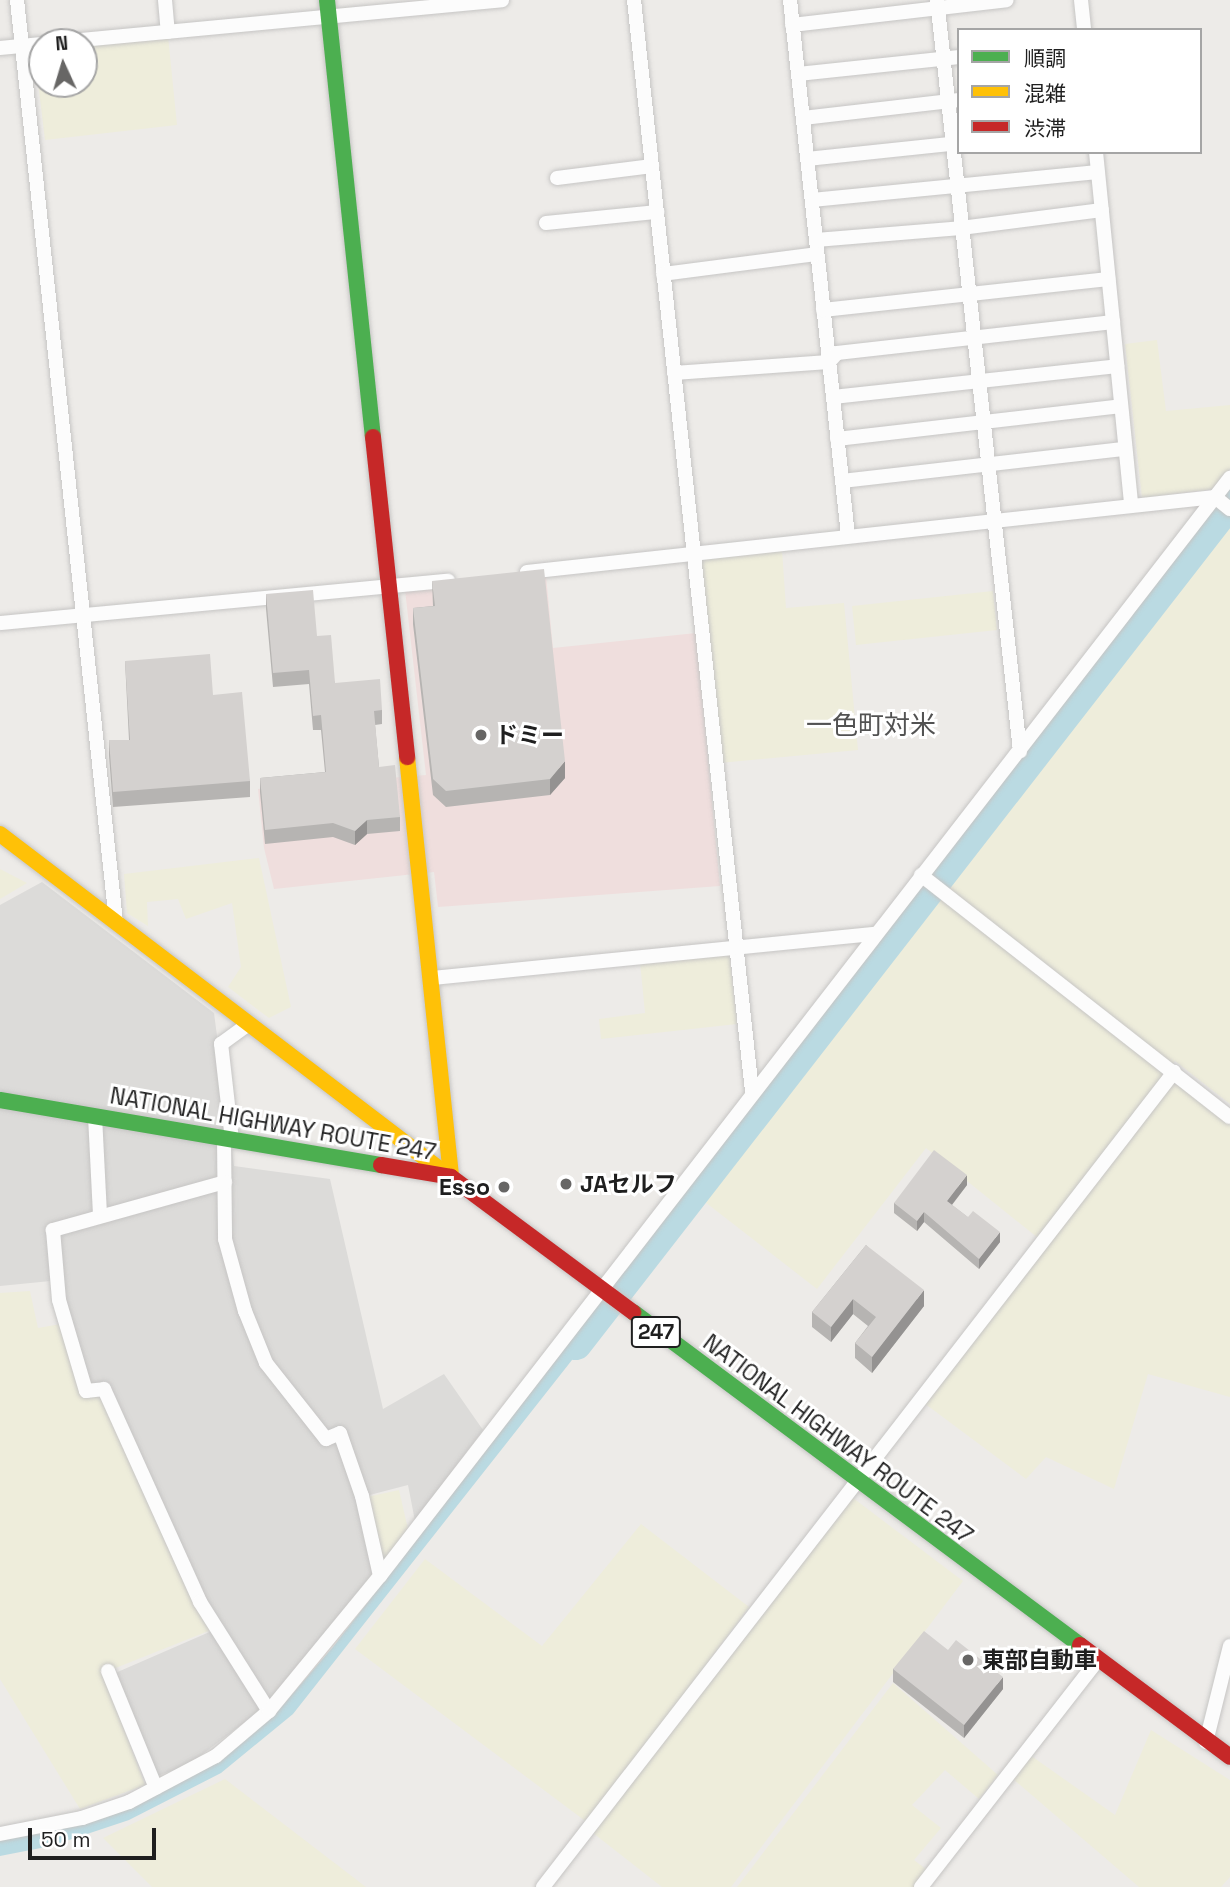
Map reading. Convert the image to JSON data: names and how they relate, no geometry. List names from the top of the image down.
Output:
{
  "streets": {
    "main road": ["NATIONAL HIGHWAY ROUTE 247", "247"]
  },
  "districts": ["一色町対米"],
  "places": [
    "ドミー",
    "JAセルフ",
    "Esso",
    "東部自動車"
  ],
  "legend": ["順調", "混雑", "渋滞"],
  "scale_bar": "50 m",
  "north": "top"
}
